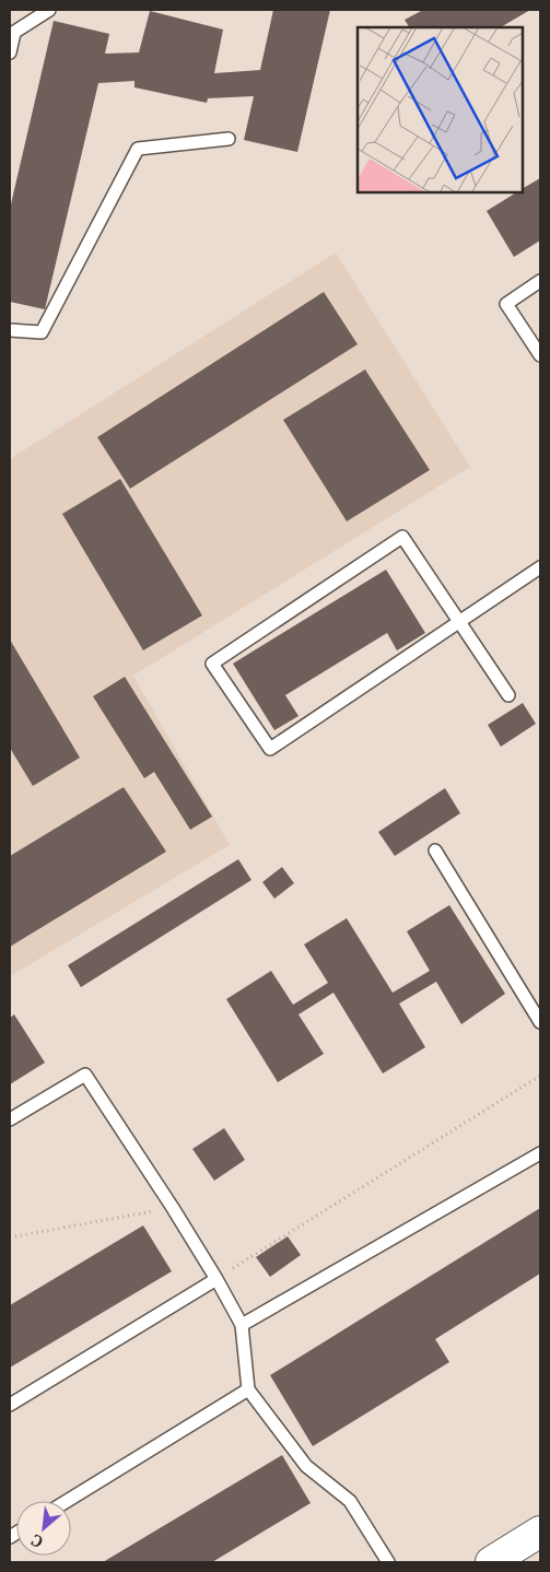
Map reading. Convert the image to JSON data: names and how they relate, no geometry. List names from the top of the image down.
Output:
{
  "north": "bottom left"
}
